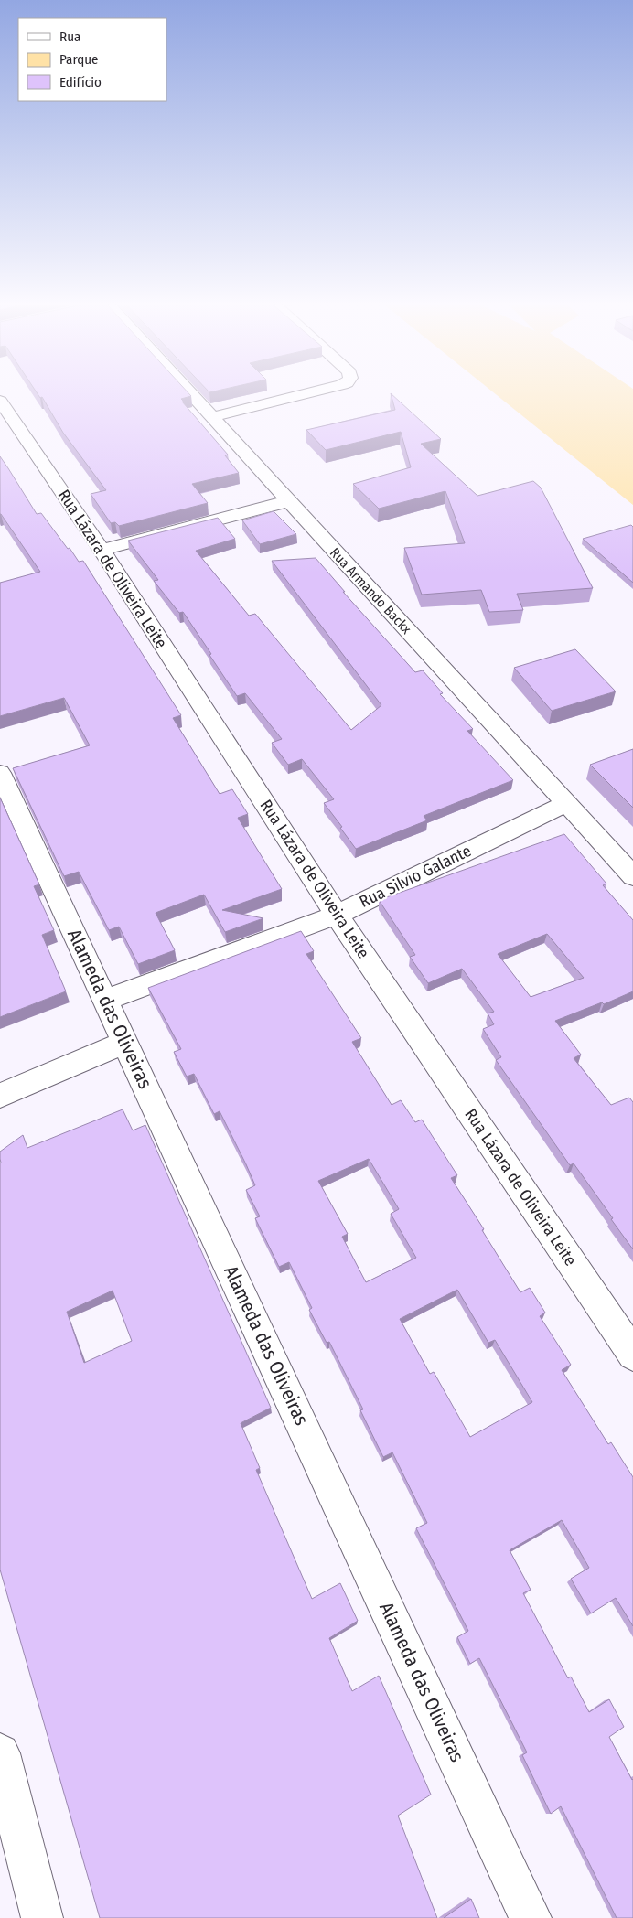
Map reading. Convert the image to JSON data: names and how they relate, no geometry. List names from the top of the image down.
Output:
{
  "streets": {
    "street": [
      "Rua Lázara de Oliveira Leite",
      "Rua Armando Backx",
      "Rua Silvio Galante",
      "Alameda das Oliveiras"
    ]
  },
  "crossings": [
    ["Rua Lázara de Oliveira Leite", "Rua Silvio Galante"],
    ["Rua Armando Backx", "Rua Silvio Galante"],
    ["Rua Silvio Galante", "Alameda das Oliveiras"]
  ],
  "legend": ["Rua", "Parque", "Edifício"]
}
